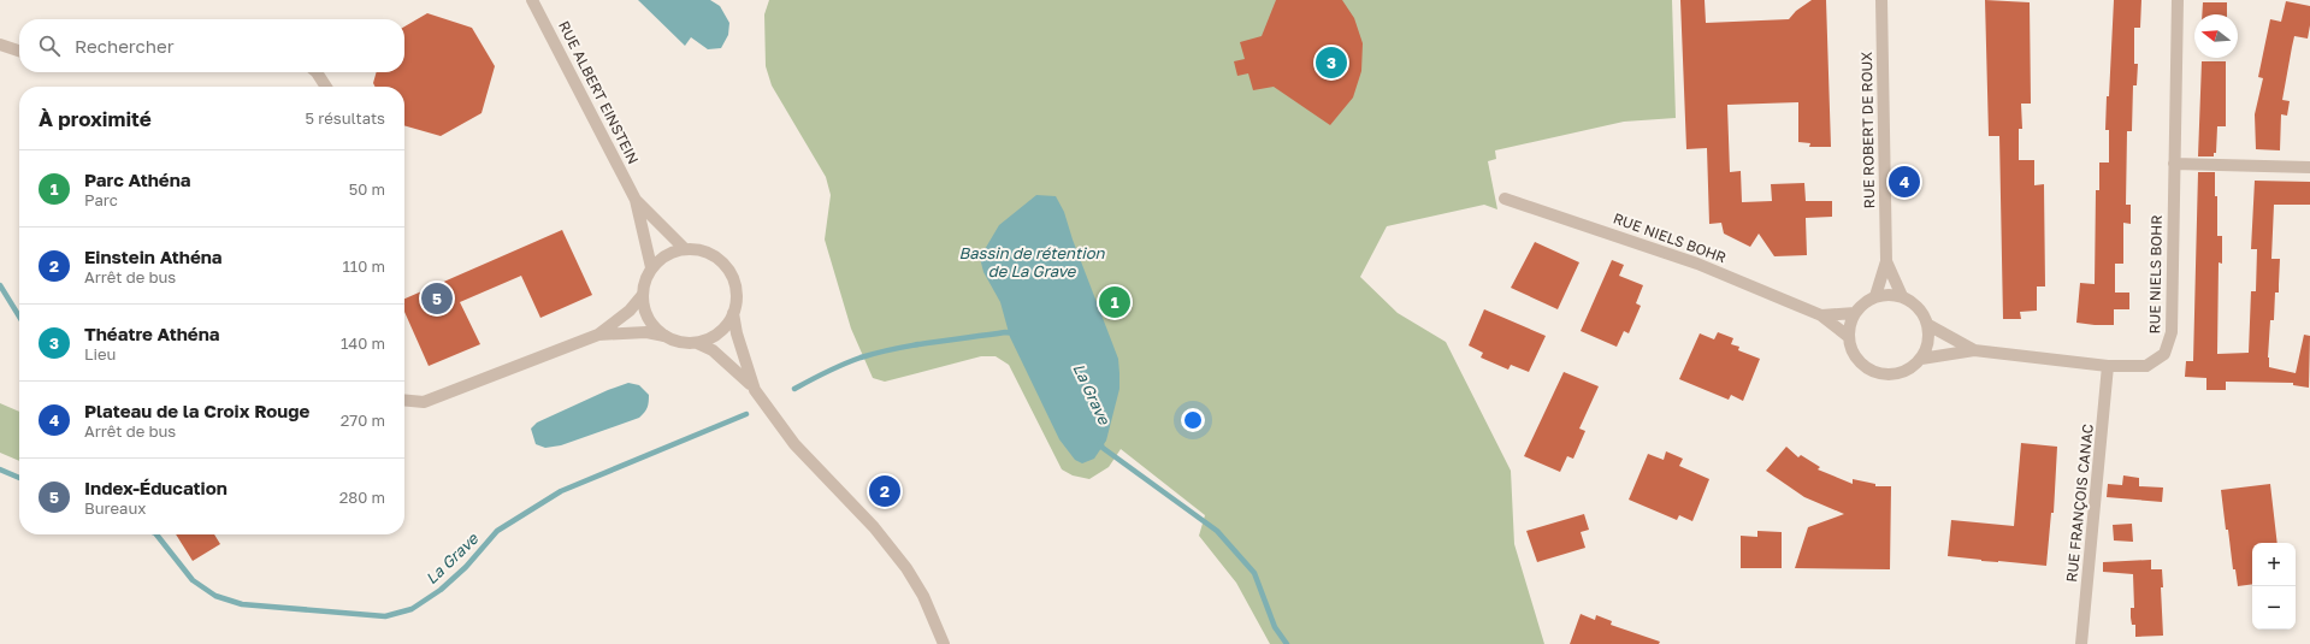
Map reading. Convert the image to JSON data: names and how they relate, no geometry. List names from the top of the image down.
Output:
{
  "streets": {
    "street": [
      "RUE ALBERT EINSTEIN",
      "RUE ROBERT DE ROUX",
      "RUE NIELS BOHR",
      "RUE FRANÇOIS CANAC"
    ]
  },
  "crossings": [
    ["RUE ROBERT DE ROUX", "RUE NIELS BOHR"],
    ["RUE NIELS BOHR", "RUE FRANÇOIS CANAC"]
  ],
  "water": ["Bassin de rétention de La Grave", "La Grave"],
  "north": "left",
  "page": {
    "search": "Rechercher",
    "pins": [
      "3",
      "4",
      "5",
      "1",
      "2"
    ],
    "heading": ["À proximité", "5 résultats"],
    "list": [
      {
        "mark": "1",
        "name": "Parc Athéna",
        "note": "Parc",
        "value": "50 m"
      },
      {
        "mark": "2",
        "name": "Einstein Athéna",
        "note": "Arrêt de bus",
        "value": "110 m"
      },
      {
        "mark": "3",
        "name": "Théatre Athéna",
        "note": "Lieu",
        "value": "140 m"
      },
      {
        "mark": "4",
        "name": "Plateau de la Croix Rouge",
        "note": "Arrêt de bus",
        "value": "270 m"
      },
      {
        "mark": "5",
        "name": "Index-Éducation",
        "note": "Bureaux",
        "value": "280 m"
      }
    ],
    "map_buttons": ["+", "−"]
  }
}
